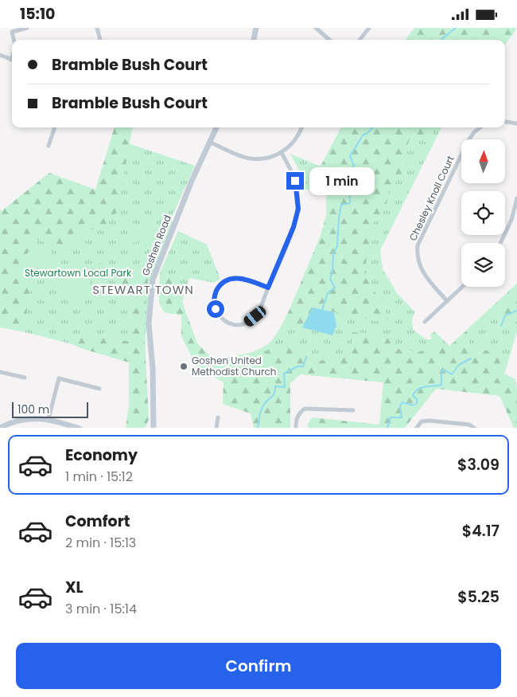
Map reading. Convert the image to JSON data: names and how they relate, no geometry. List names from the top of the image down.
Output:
{
  "streets": {
    "street": ["Chesley Knoll Court", "Goshen Road"]
  },
  "districts": ["STEWART TOWN"],
  "parks": ["Stewartown Local Park"],
  "places": ["Goshen United Methodist Church"],
  "scale_bar": "100 m",
  "north": "top",
  "page": {
    "status": "15:10",
    "banner": ["Bramble Bush Court", "Bramble Bush Court"],
    "bubble": "1 min",
    "scale": "100 m",
    "list": [
      {
        "name": "Economy",
        "note": "1 min · 15:12",
        "value": "$3.09"
      },
      {
        "name": "Comfort",
        "note": "2 min · 15:13",
        "value": "$4.17"
      },
      {
        "name": "XL",
        "note": "3 min · 15:14",
        "value": "$5.25"
      }
    ],
    "buttons": "Confirm"
  }
}
